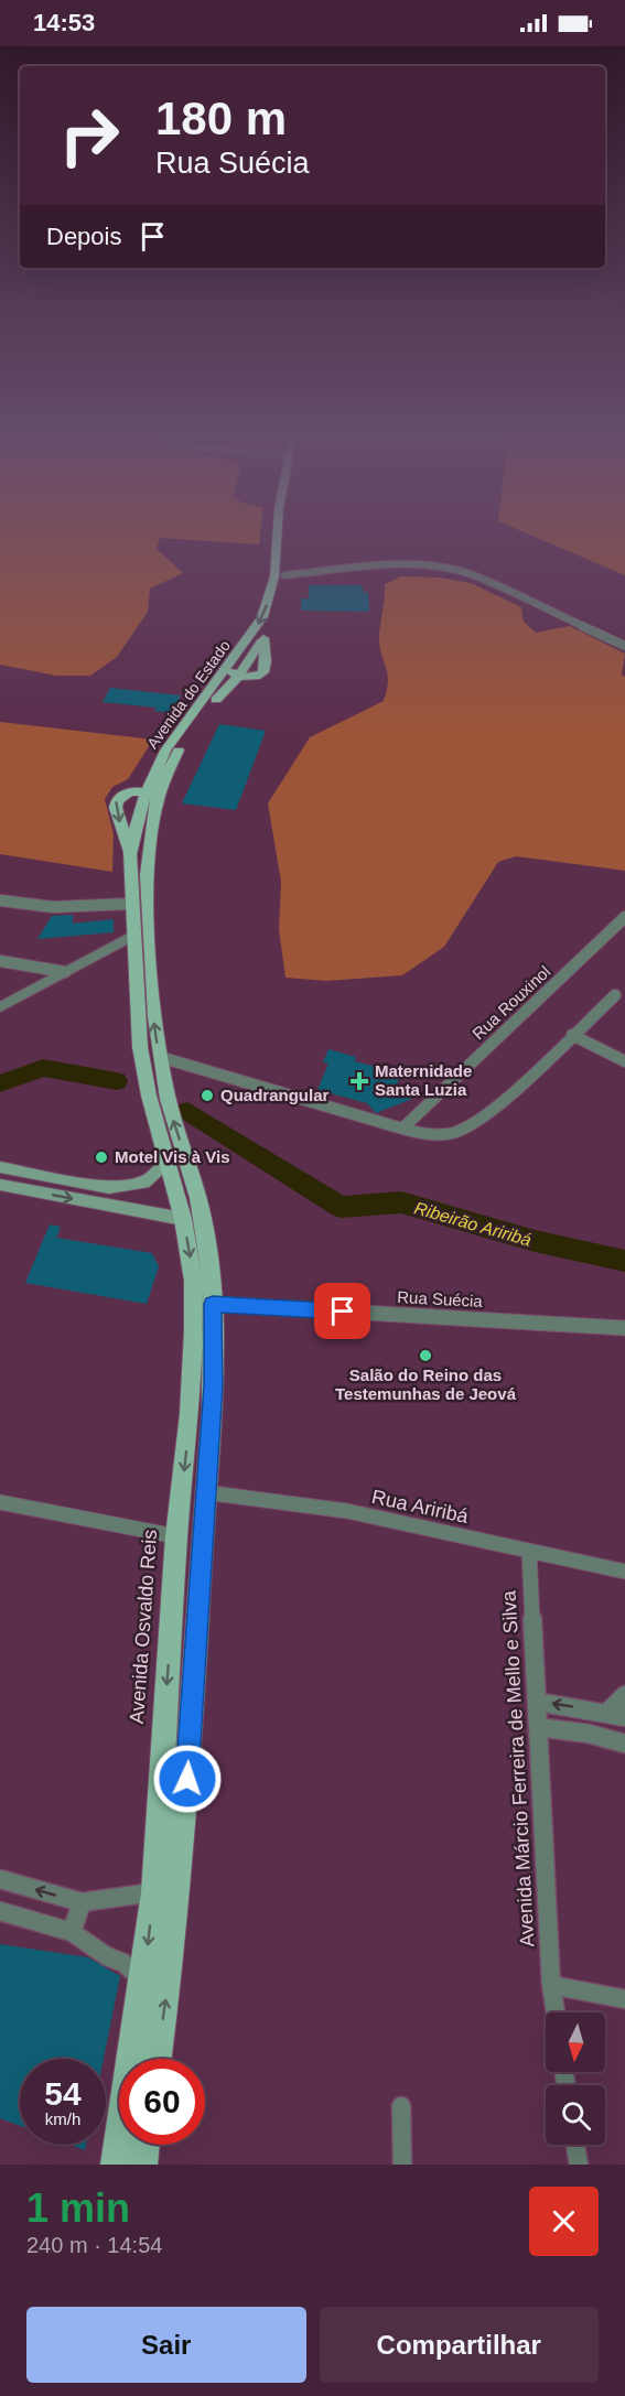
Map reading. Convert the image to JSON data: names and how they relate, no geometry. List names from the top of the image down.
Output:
{
  "streets": {
    "main road": ["Avenida do Estado", "Avenida Osvaldo Reis"],
    "street": [
      "Rua Rouxinol",
      "Rua Suécia",
      "Rua Ariribá",
      "Avenida Márcio Ferreira de Mello e Silva"
    ]
  },
  "crossings": [
    ["Avenida do Estado", "Avenida Osvaldo Reis"],
    ["Rua Ariribá", "Avenida Márcio Ferreira de Mello e Silva"]
  ],
  "water": ["Ribeirão Ariribá"],
  "places": {
    "health": ["Maternidade Santa Luzia"],
    "other": ["Quadrangular", "Motel Vis à Vis", "Salão do Reino das Testemunhas de Jeová"]
  },
  "north": "bottom",
  "page": {
    "status": "14:53",
    "turn": ["180 m", "Rua Suécia"],
    "then": "Depois",
    "speed": "54 km/h",
    "limit": "60",
    "heading": ["1 min", "240 m · 14:54"],
    "buttons": ["Sair", "Compartilhar"]
  }
}
